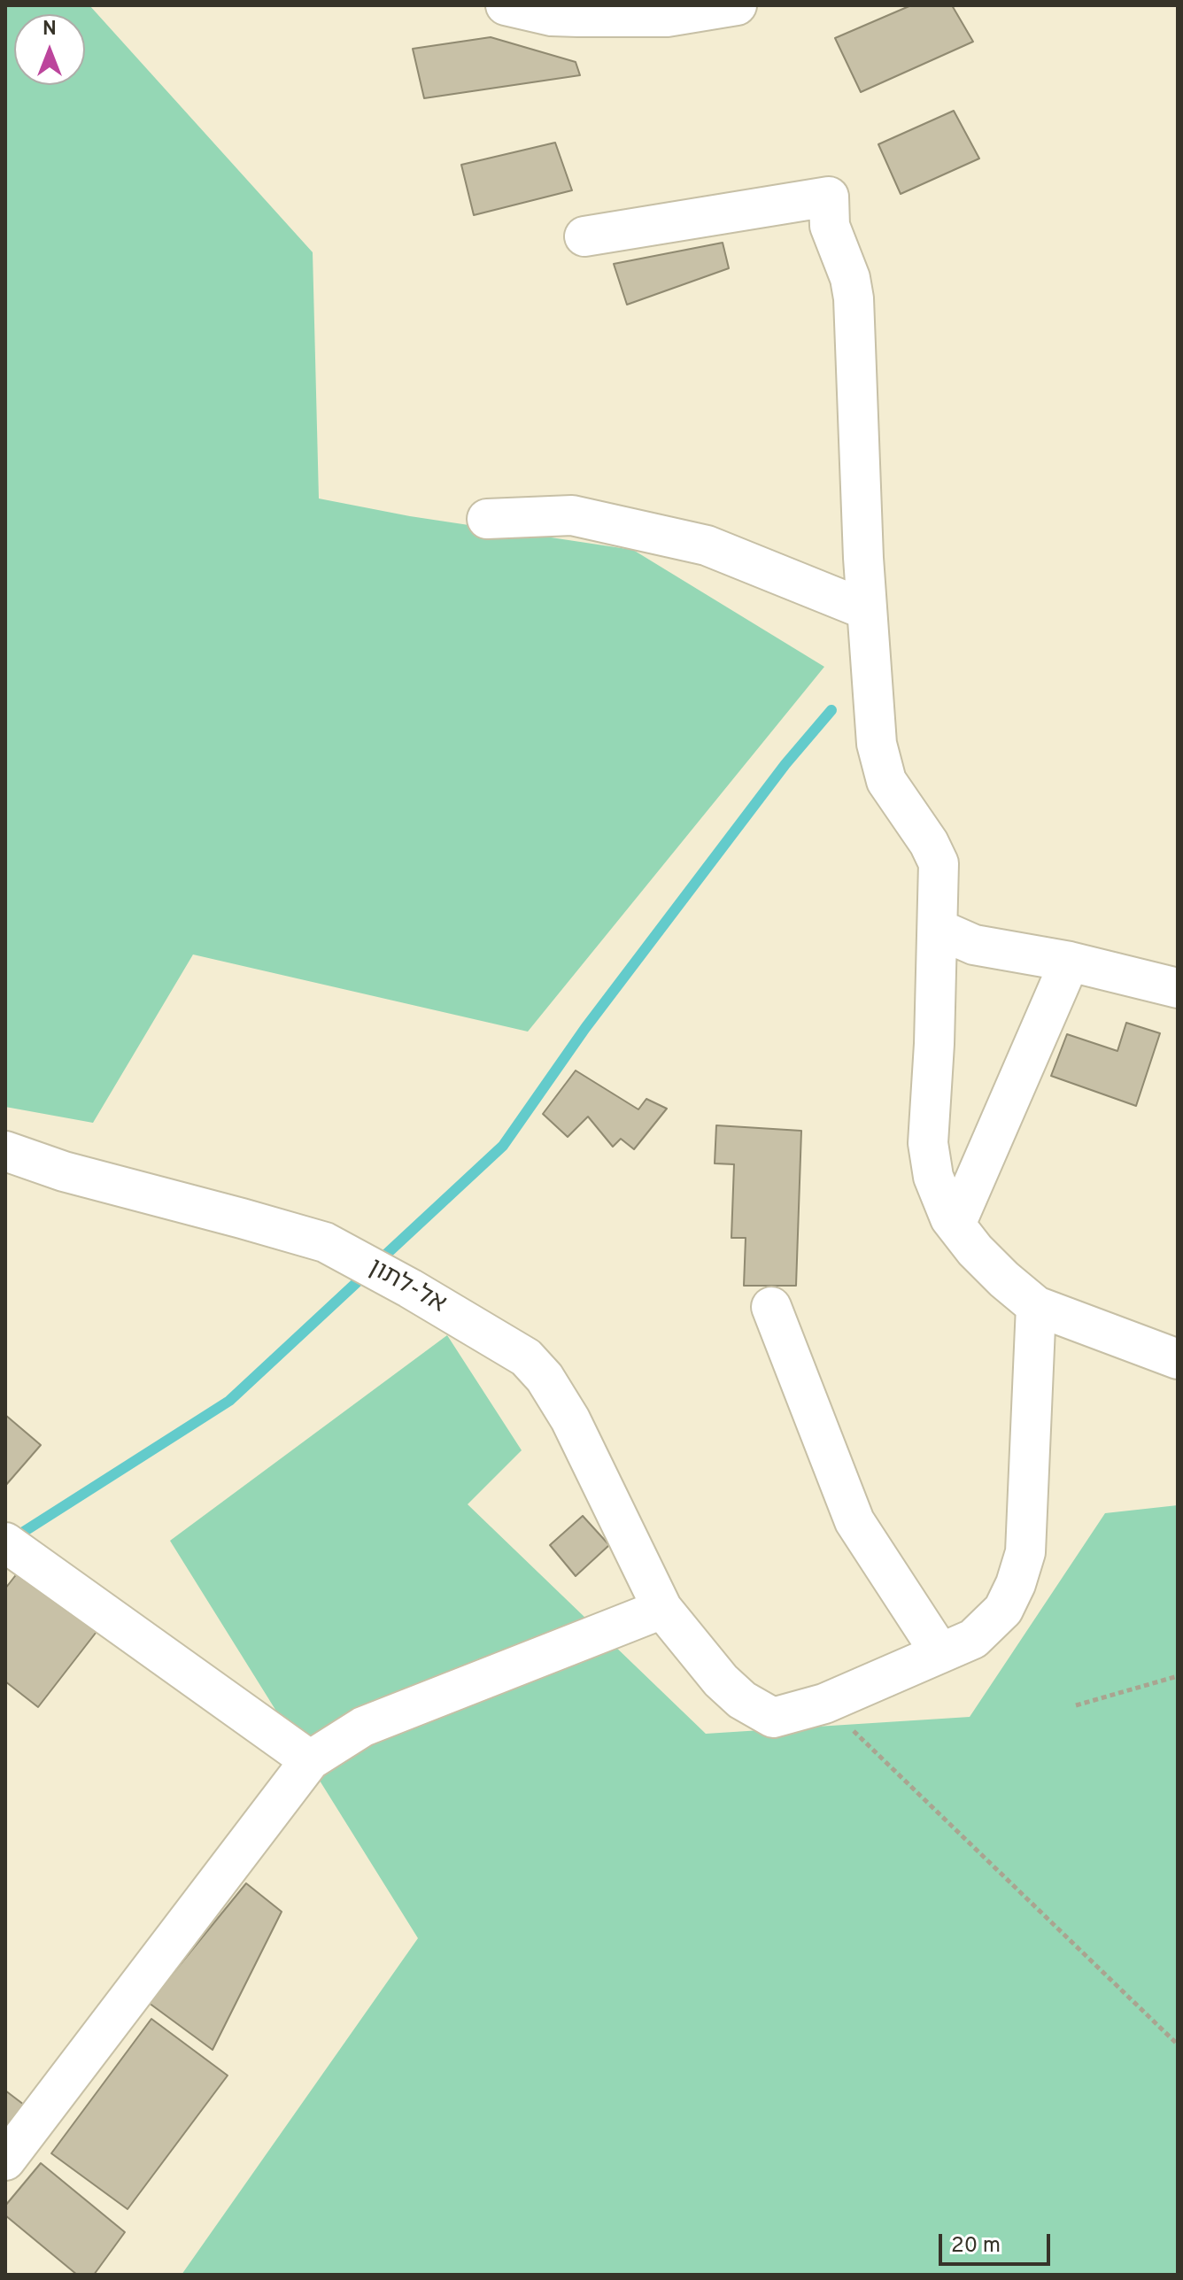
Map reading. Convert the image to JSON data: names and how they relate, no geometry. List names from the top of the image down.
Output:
{
  "streets": {
    "street": ["אל-לתון"]
  },
  "scale_bar": "20 m",
  "north": "top"
}
